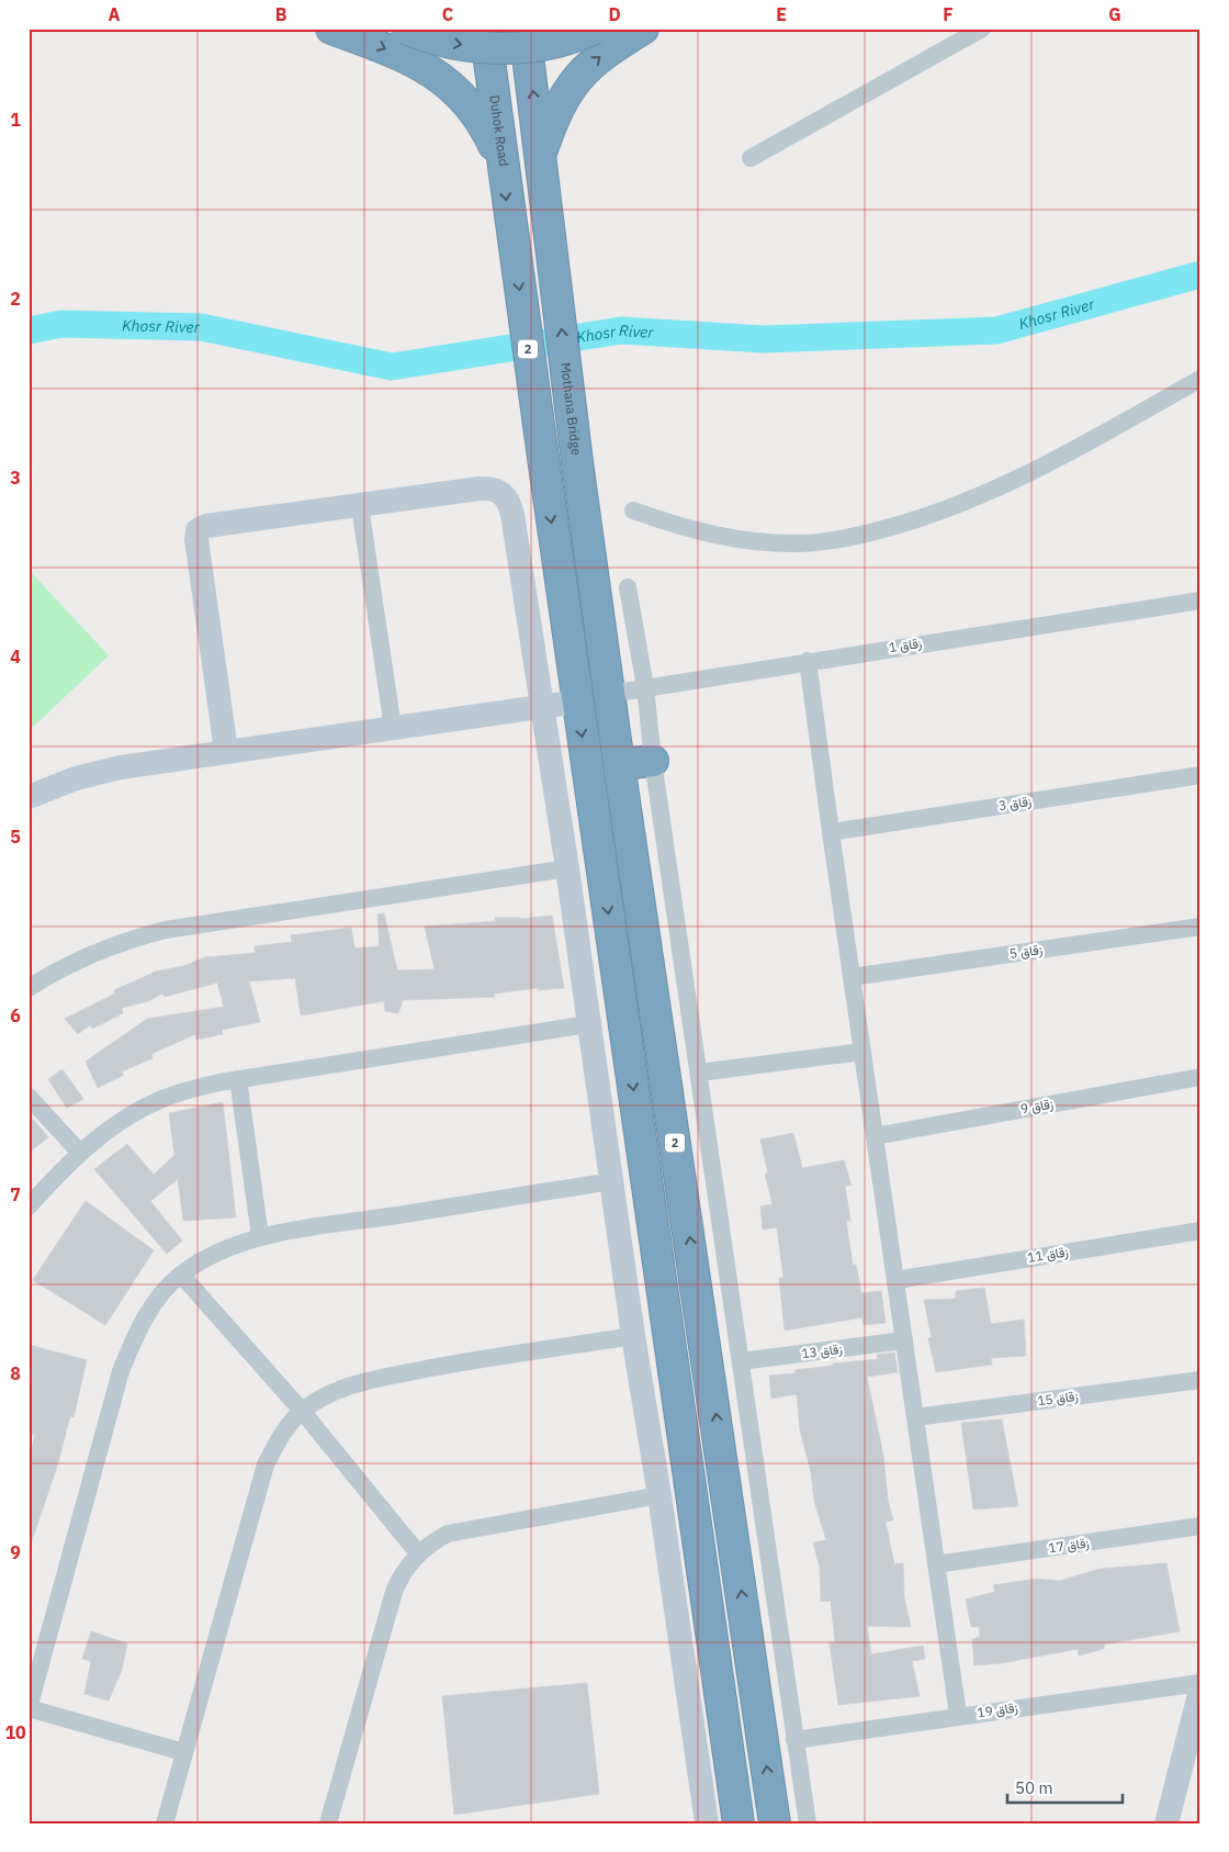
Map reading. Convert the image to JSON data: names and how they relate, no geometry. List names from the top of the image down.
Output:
{
  "streets": {
    "highway": ["Duhok Road", "2", "Mothana Bridge"],
    "street": [
      "زقاق 1",
      "زقاق 3",
      "زقاق 5",
      "زقاق 9",
      "زقاق 11",
      "زقاق 13",
      "زقاق 15",
      "زقاق 17",
      "زقاق 19"
    ]
  },
  "crossings": [
    ["Duhok Road", "2"],
    ["2", "Mothana Bridge"],
    ["2", "زقاق 1"],
    ["Mothana Bridge", "زقاق 1"]
  ],
  "one_way": ["Duhok Road", "Mothana Bridge"],
  "water": ["Khosr River"],
  "scale_bar": "50 m",
  "grid": {
    "columns": [
      "A",
      "B",
      "C",
      "D",
      "E",
      "F",
      "G"
    ],
    "rows": [
      "1",
      "2",
      "3",
      "4",
      "5",
      "6",
      "7",
      "8",
      "9",
      "10"
    ]
  }
}
